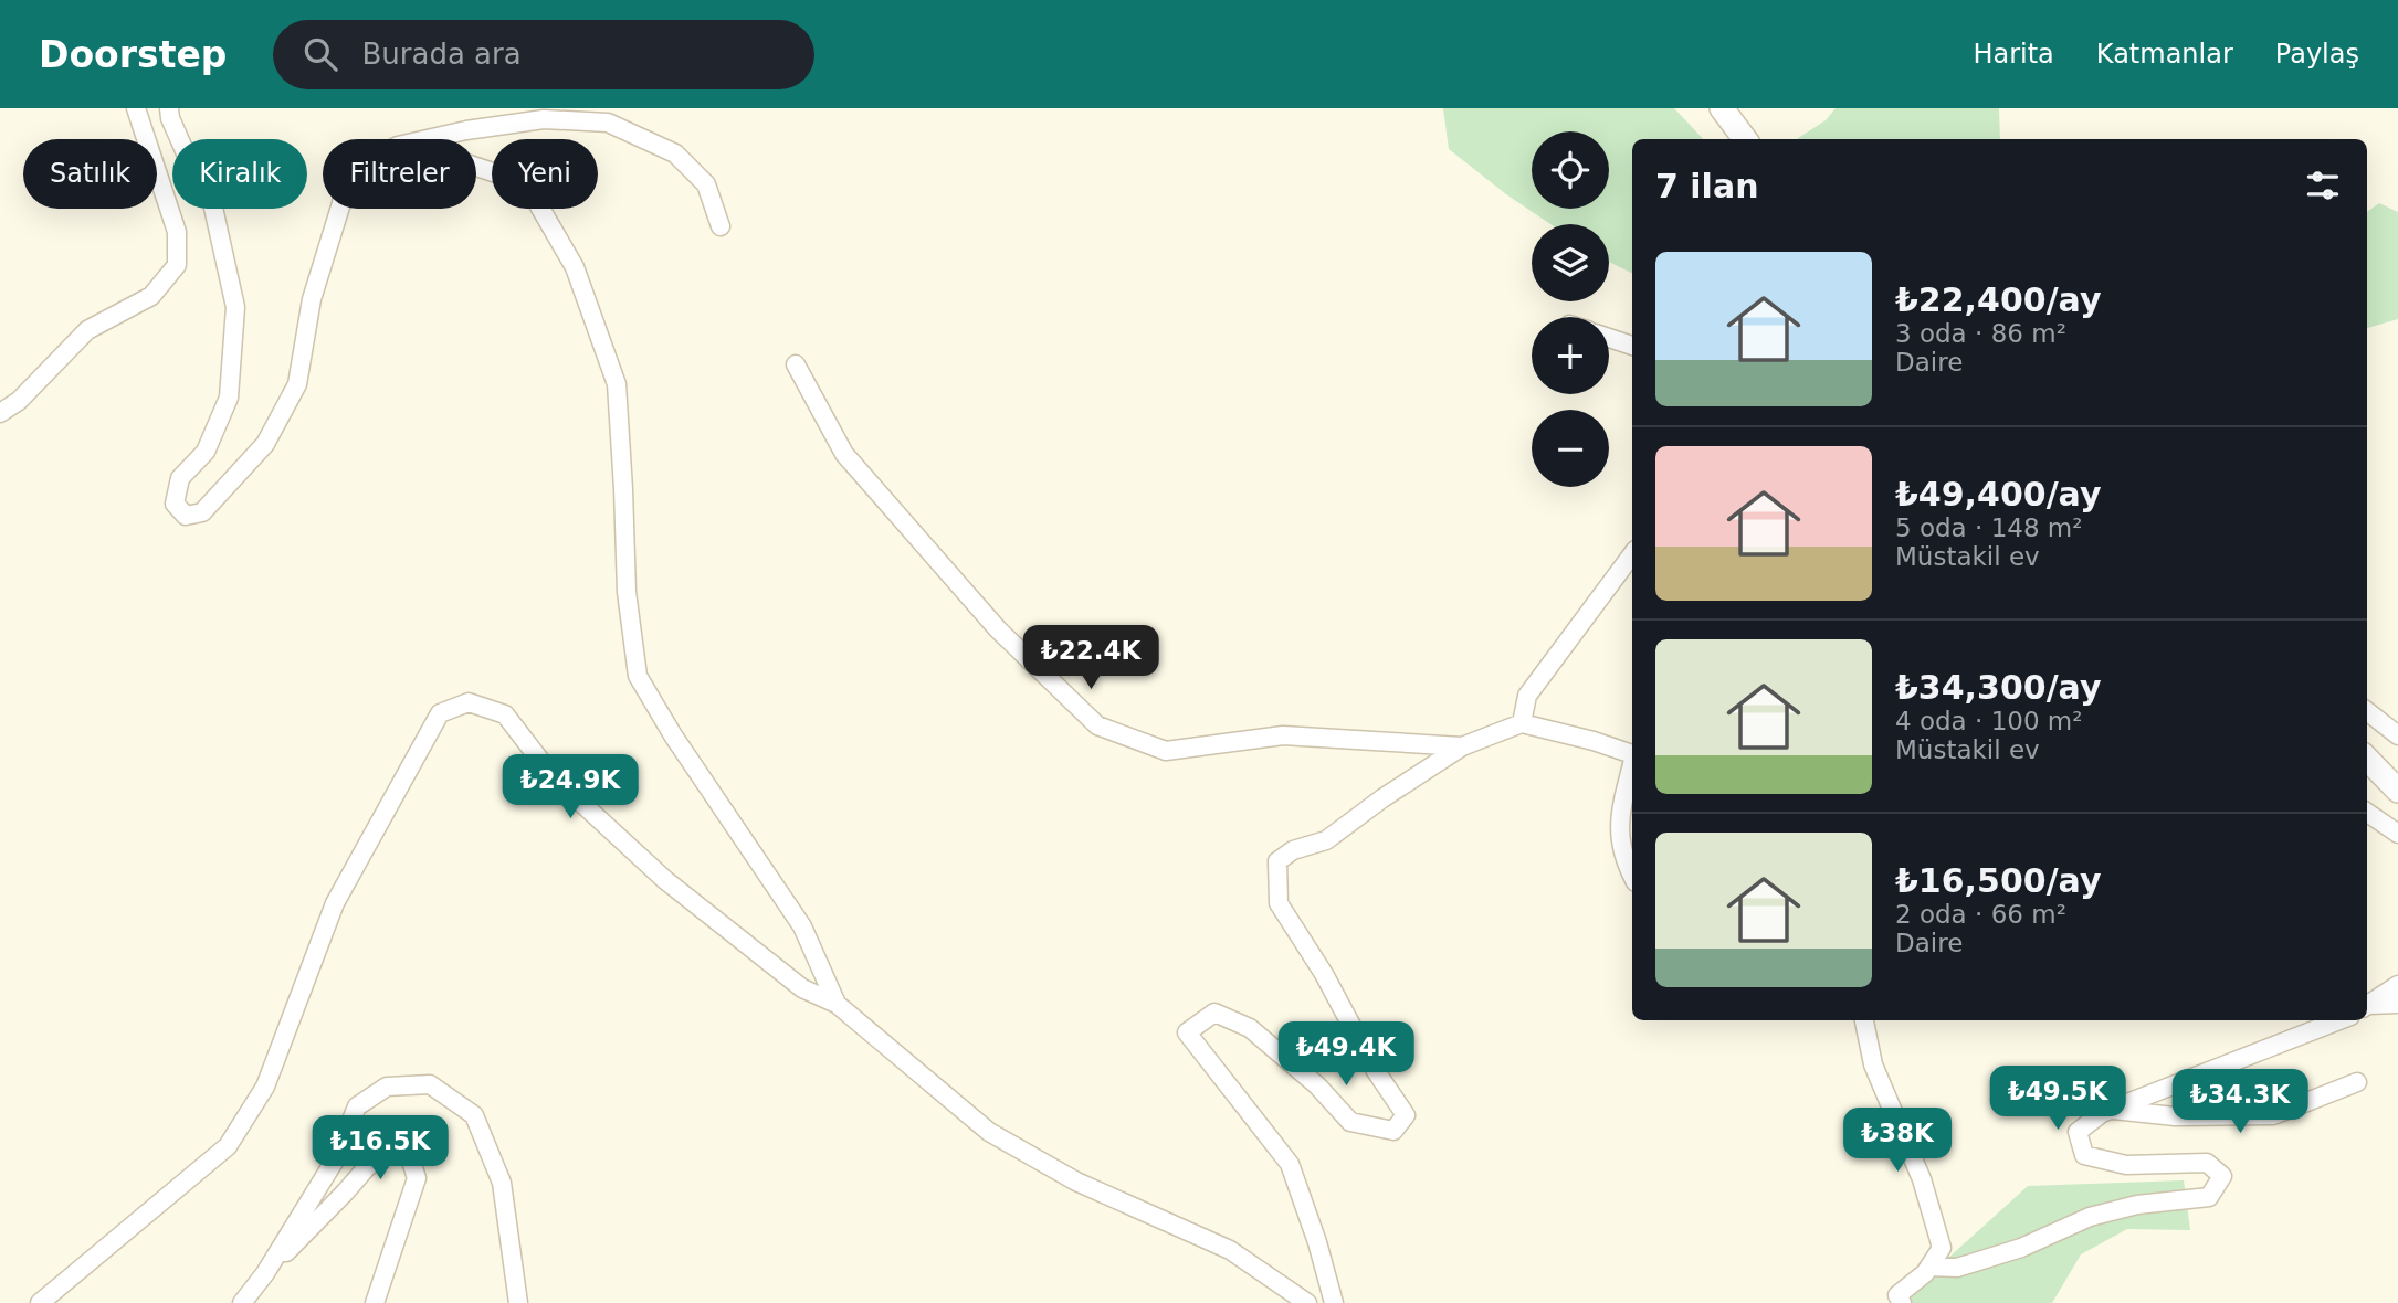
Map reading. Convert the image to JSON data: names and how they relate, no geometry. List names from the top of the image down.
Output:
{
  "page": {
    "header": "Doorstep",
    "search": "Burada ara",
    "nav": ["Harita", "Katmanlar", "Paylaş"],
    "map_buttons": ["+", "−"],
    "chip": [
      "Satılık",
      "Kiralık",
      "Filtreler",
      "Yeni"
    ],
    "heading": "7 ilan",
    "list": [
      {
        "name": "₺22,400/ay",
        "note": "3 oda · 86 m² · Daire"
      },
      {
        "name": "₺49,400/ay",
        "note": "5 oda · 148 m² · Müstakil ev"
      },
      {
        "name": "₺34,300/ay",
        "note": "4 oda · 100 m² · Müstakil ev"
      },
      {
        "name": "₺16,500/ay",
        "note": "2 oda · 66 m² · Daire"
      }
    ],
    "price": [
      "₺22.4K",
      "₺24.9K",
      "₺49.4K",
      "₺49.5K",
      "₺34.3K",
      "₺38K",
      "₺16.5K"
    ]
  }
}
